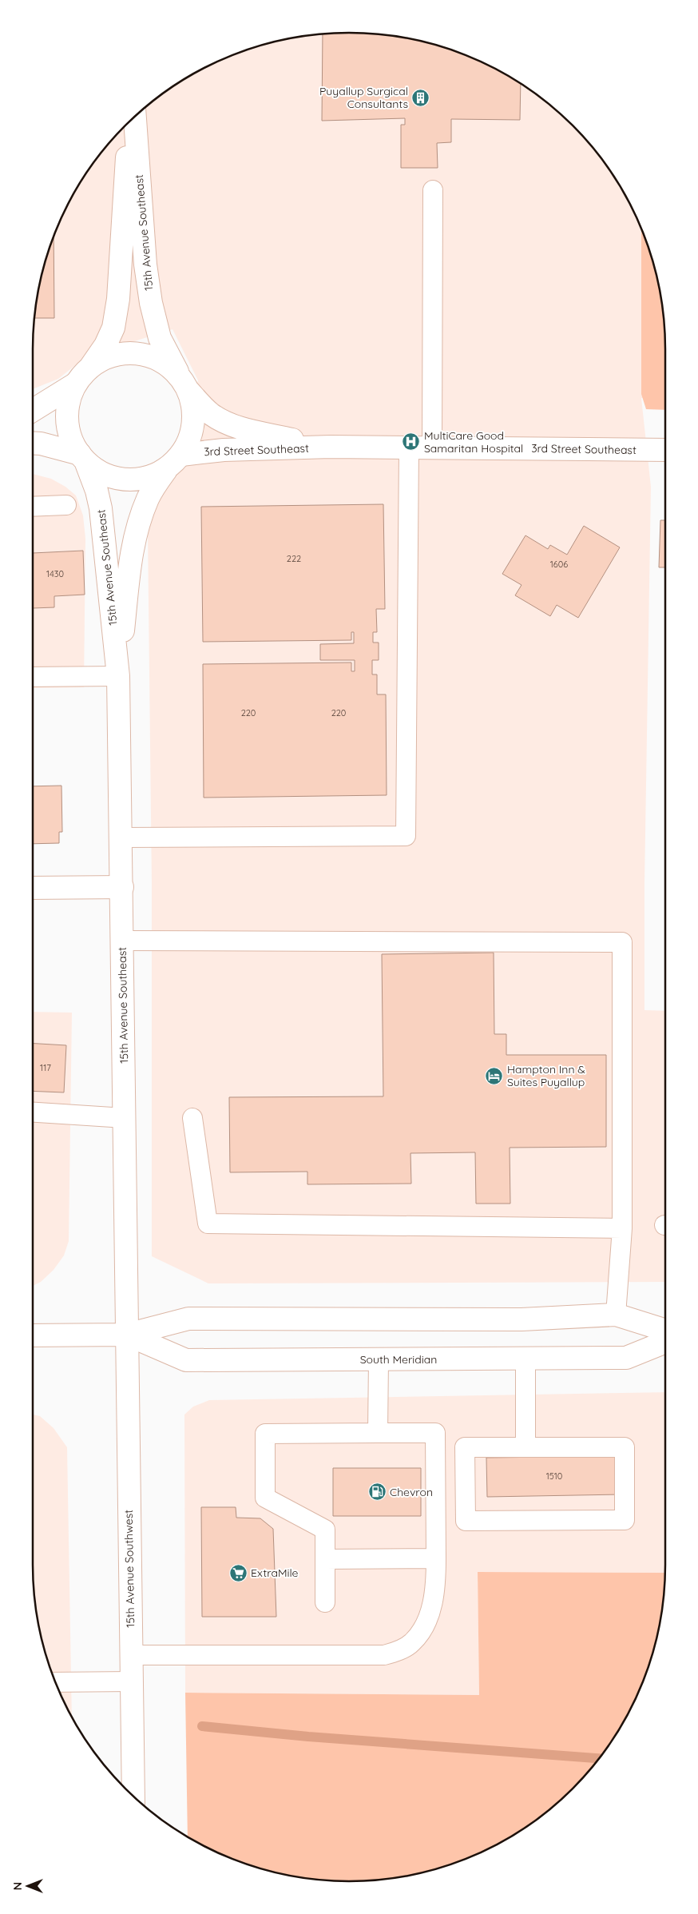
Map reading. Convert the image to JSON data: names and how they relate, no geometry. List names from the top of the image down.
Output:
{
  "streets": {
    "street": [
      "15th Avenue Southeast",
      "3rd Street Southeast",
      "South Meridian",
      "15th Avenue Southwest"
    ]
  },
  "crossings": [
    ["15th Avenue Southeast", "3rd Street Southeast"],
    ["15th Avenue Southeast", "South Meridian"],
    ["15th Avenue Southeast", "15th Avenue Southwest"],
    ["South Meridian", "15th Avenue Southwest"]
  ],
  "places": {
    "building": ["Puyallup Surgical Consultants"],
    "hospital": ["MultiCare Good Samaritan Hospital"],
    "hotel": ["Hampton Inn & Suites Puyallup"],
    "fuel station": ["Chevron"],
    "supermarket": ["ExtraMile"]
  },
  "house_numbers": [
    "222",
    "1606",
    "1430",
    "220",
    "220",
    "117",
    "1510"
  ],
  "north": "left"
}
